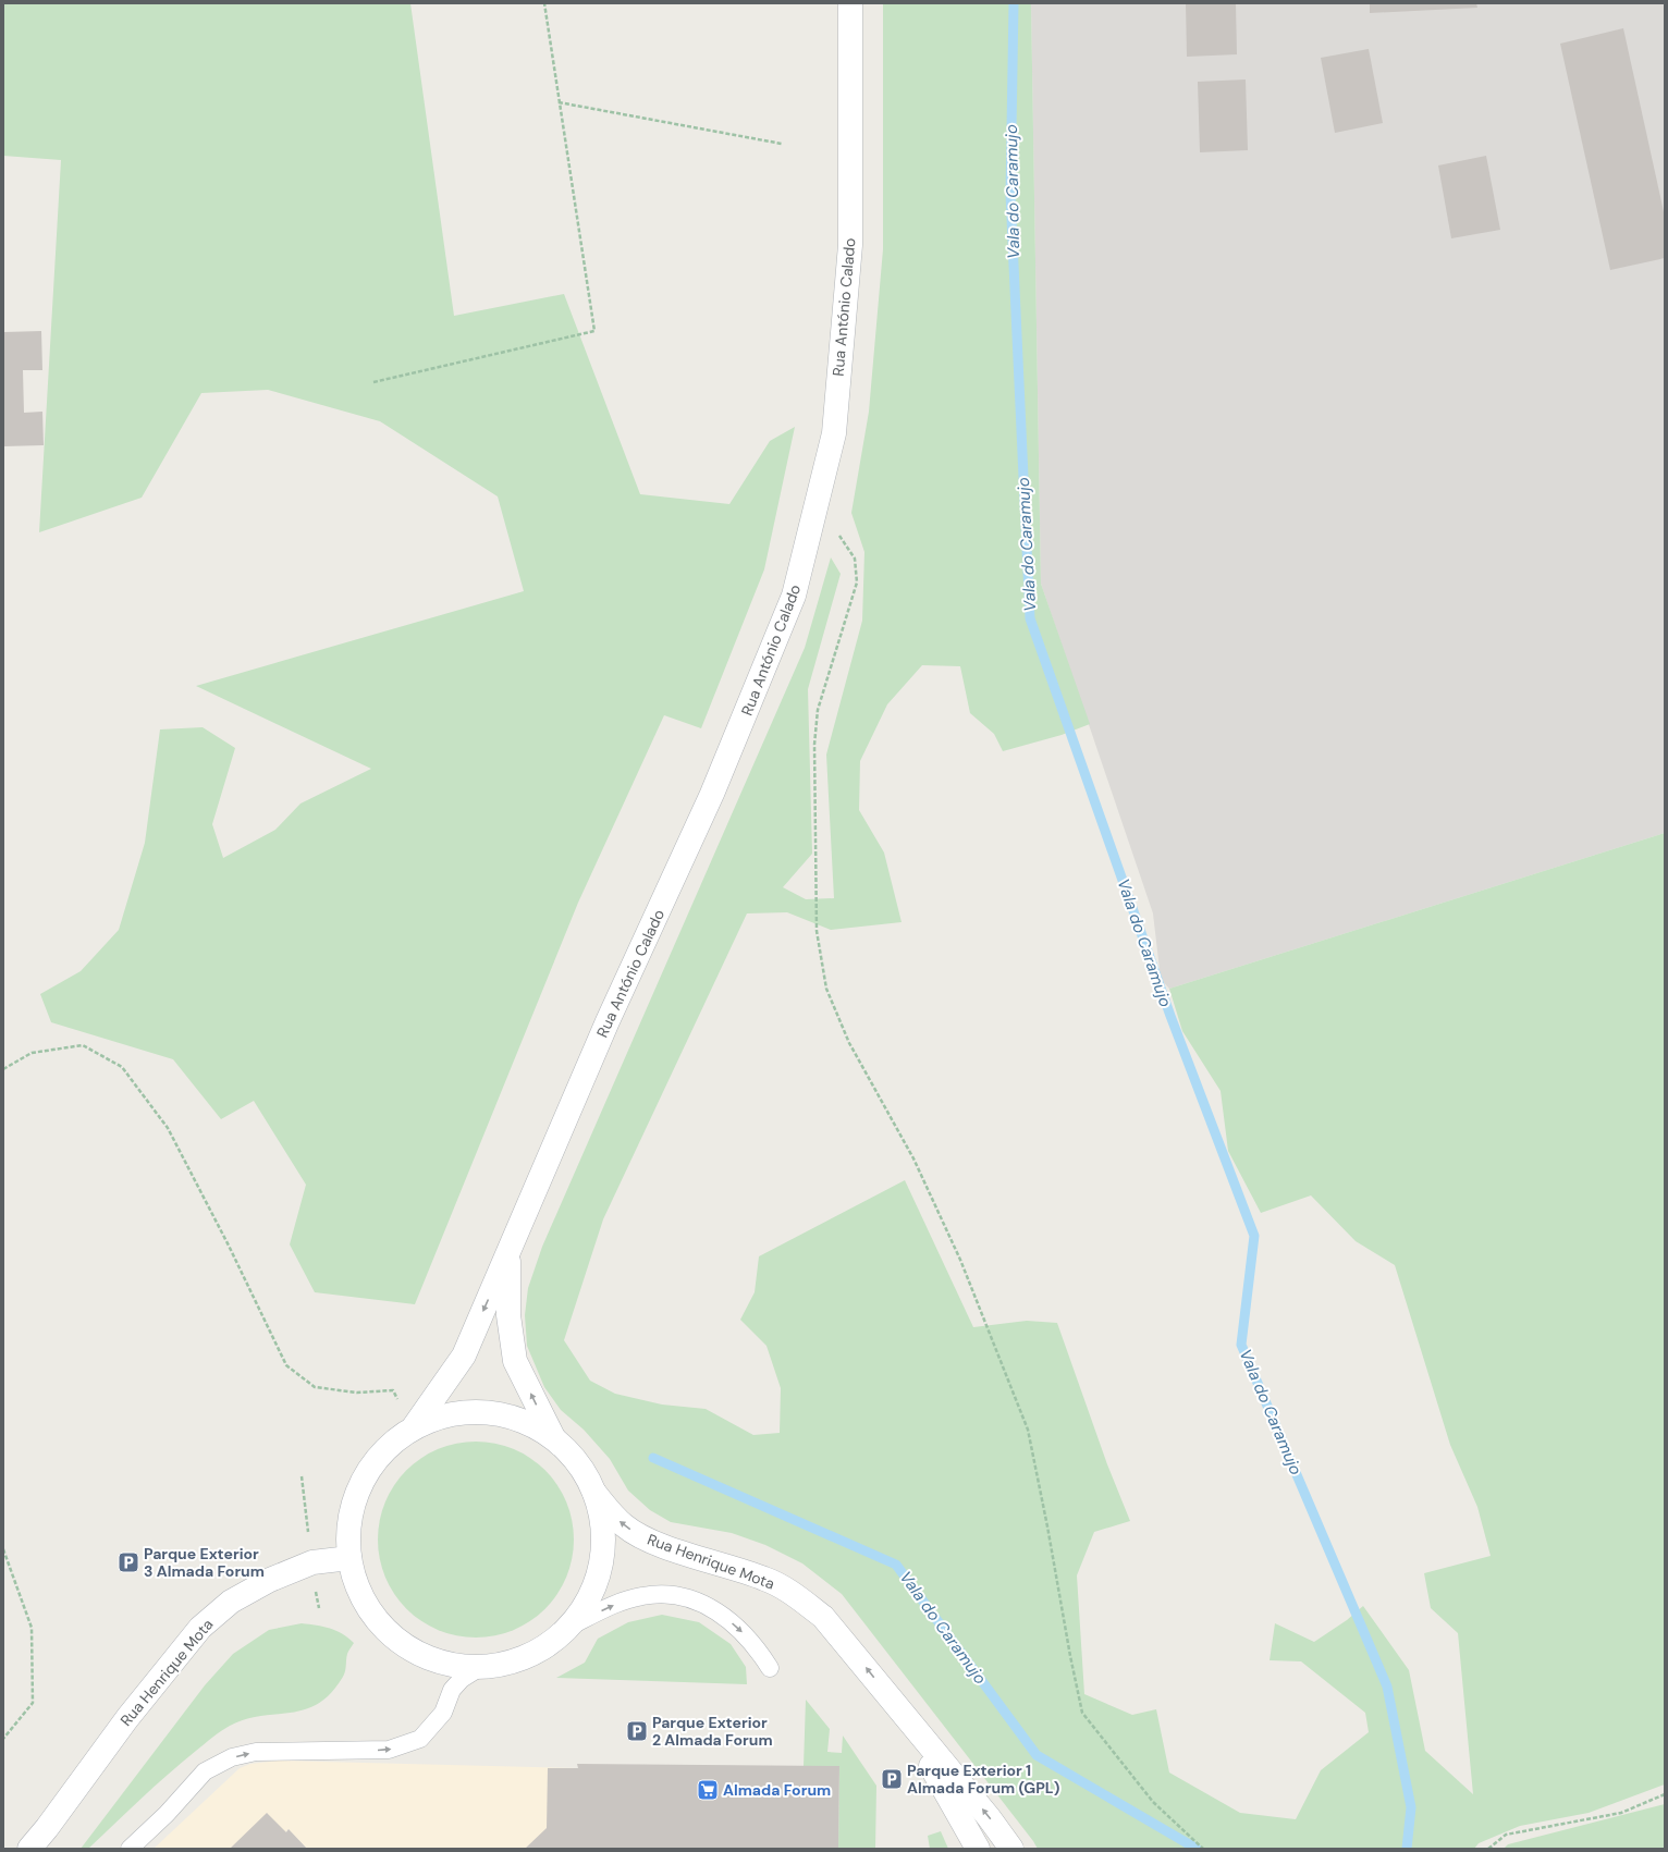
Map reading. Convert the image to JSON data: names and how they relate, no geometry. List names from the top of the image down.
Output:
{
  "streets": {
    "street": ["Rua António Calado", "Rua Henrique Mota"]
  },
  "water": ["Vala do Caramujo"],
  "places": {
    "parking": ["Parque Exterior 3 Almada Forum", "Parque Exterior 2 Almada Forum", "Parque Exterior 1 Almada Forum (GPL)"],
    "supermarket": ["Almada Forum"]
  }
}
